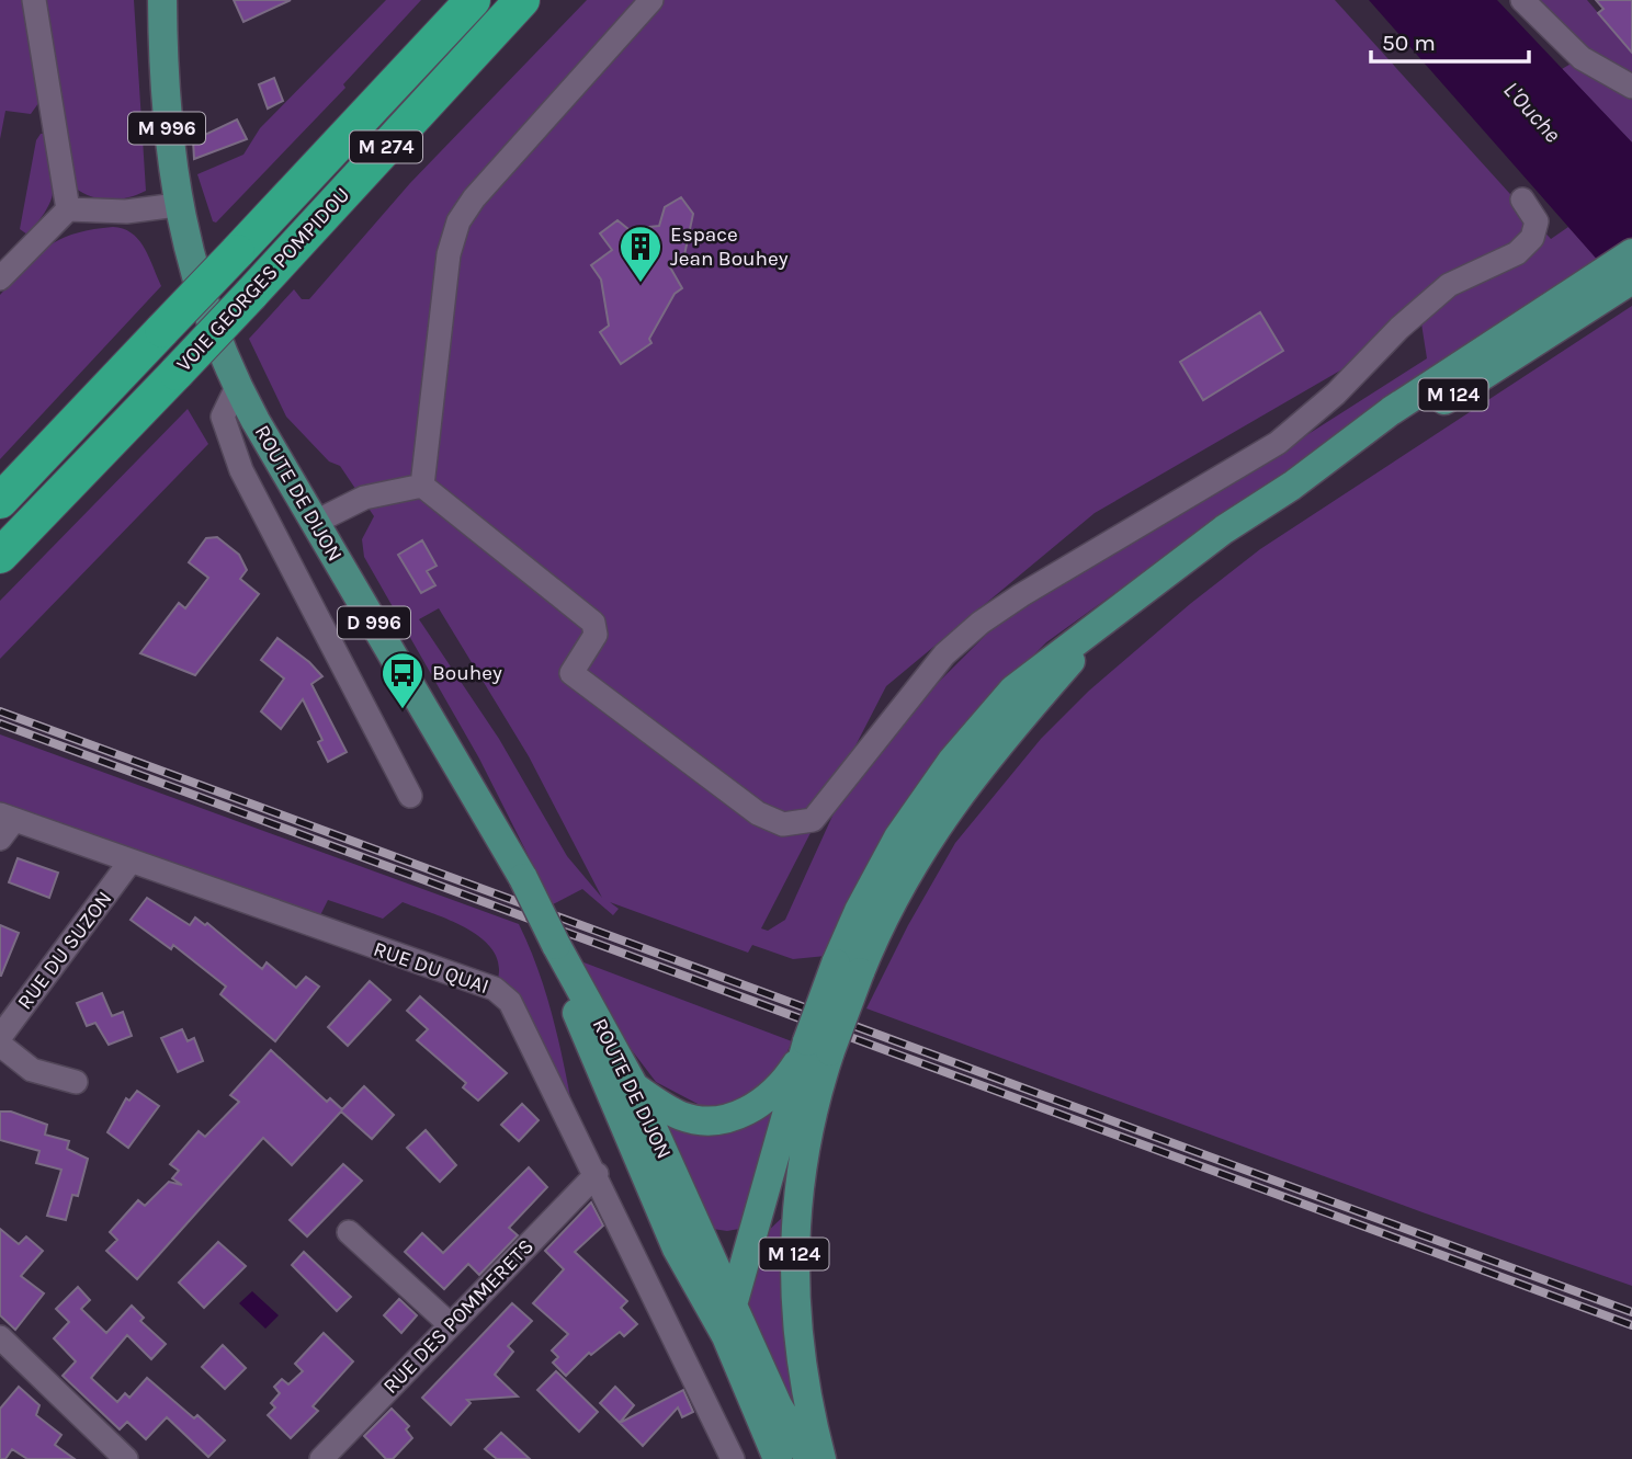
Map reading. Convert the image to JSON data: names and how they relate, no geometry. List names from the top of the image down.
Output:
{
  "streets": {
    "highway": ["M 274", "VOIE GEORGES POMPIDOU"],
    "main road": [
      "M 996",
      "M 124",
      "ROUTE DE DIJON",
      "D 996"
    ],
    "street": ["RUE DU SUZON", "RUE DU QUAI", "RUE DES POMMERETS"]
  },
  "crossings": [
    ["M 124", "ROUTE DE DIJON"],
    ["RUE DU SUZON", "RUE DU QUAI"],
    ["RUE DU QUAI", "RUE DES POMMERETS"]
  ],
  "water": ["L'Ouche"],
  "places": {
    "building": ["Espace Jean Bouhey"],
    "bus stop": ["Bouhey"]
  },
  "scale_bar": "50 m"
}
